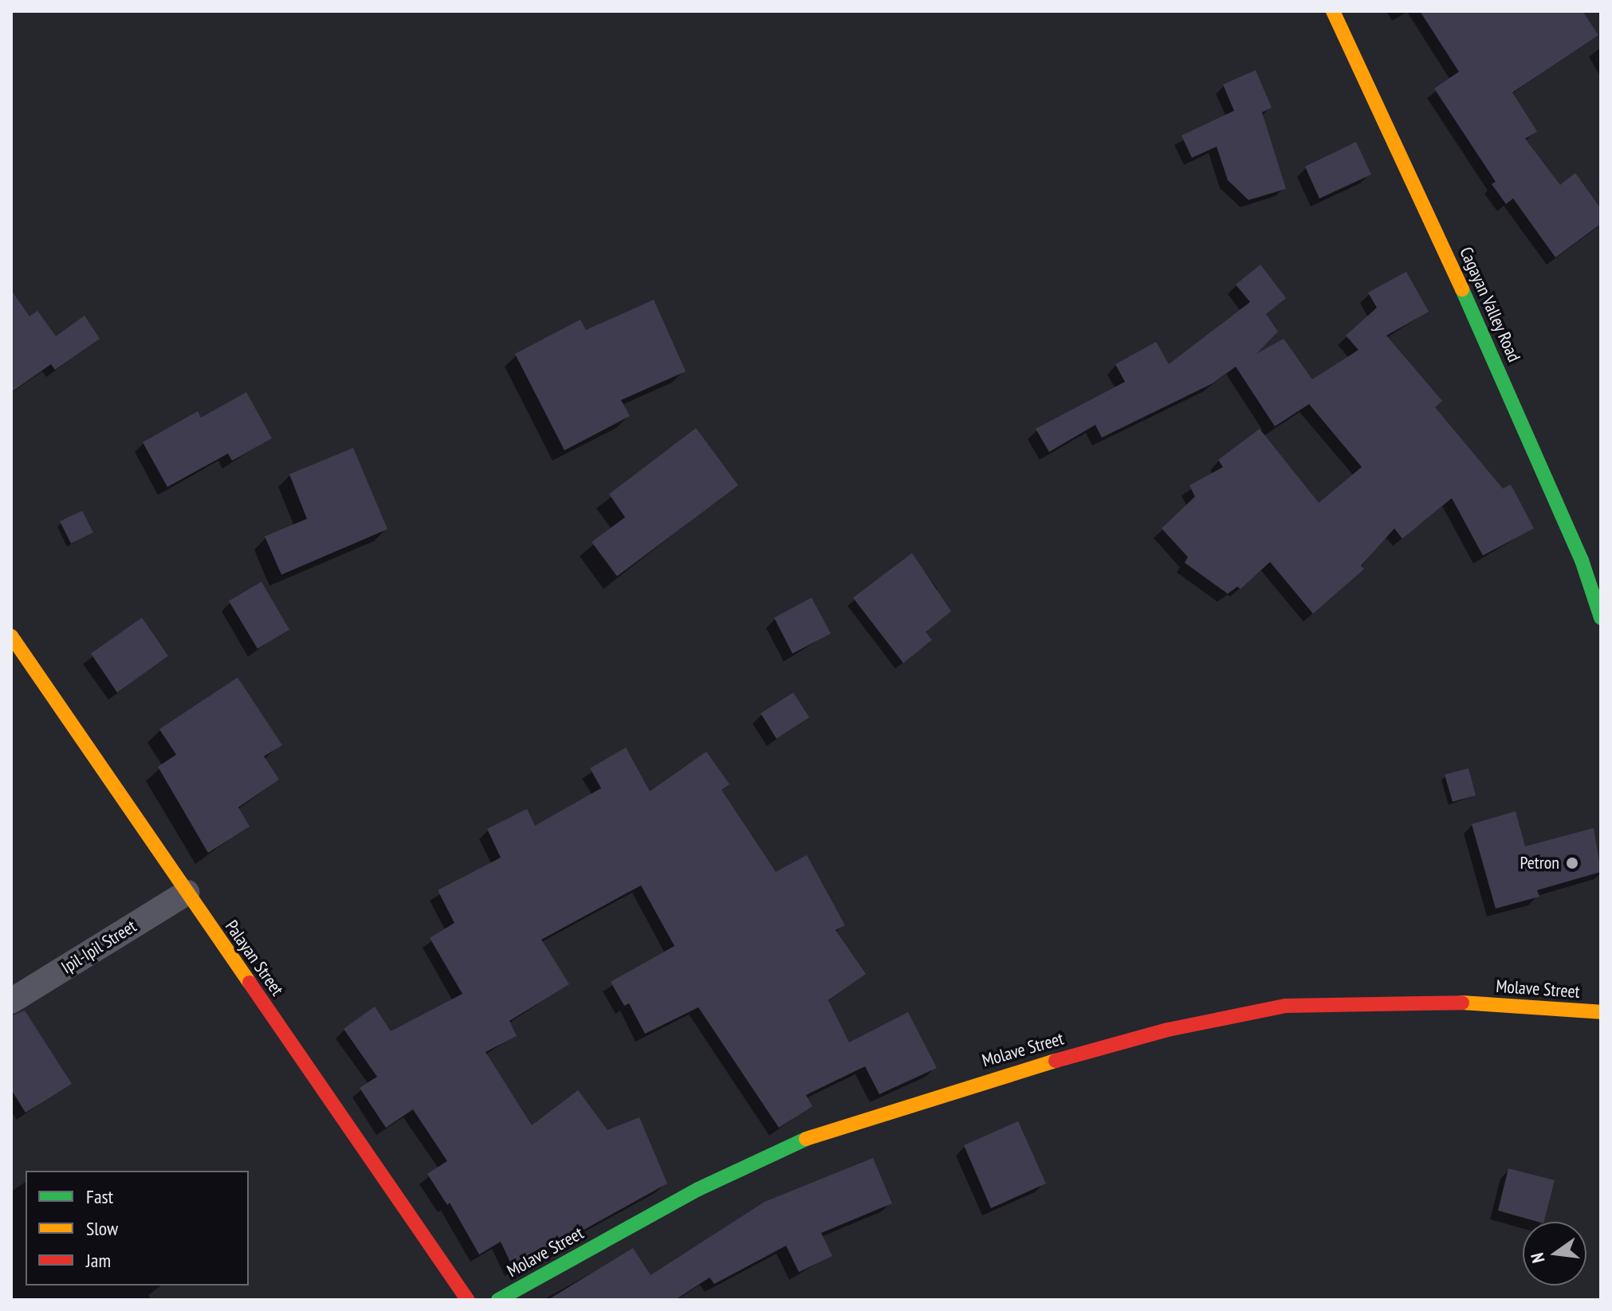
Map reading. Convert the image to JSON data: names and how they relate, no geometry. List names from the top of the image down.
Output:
{
  "streets": {
    "street": [
      "Cagayan Valley Road",
      "Ipil-Ipil Street",
      "Palayan Street",
      "Molave Street"
    ]
  },
  "crossings": [
    ["Ipil-Ipil Street", "Palayan Street"]
  ],
  "places": ["Petron"],
  "legend": ["Fast", "Slow", "Jam"],
  "north": "left"
}
